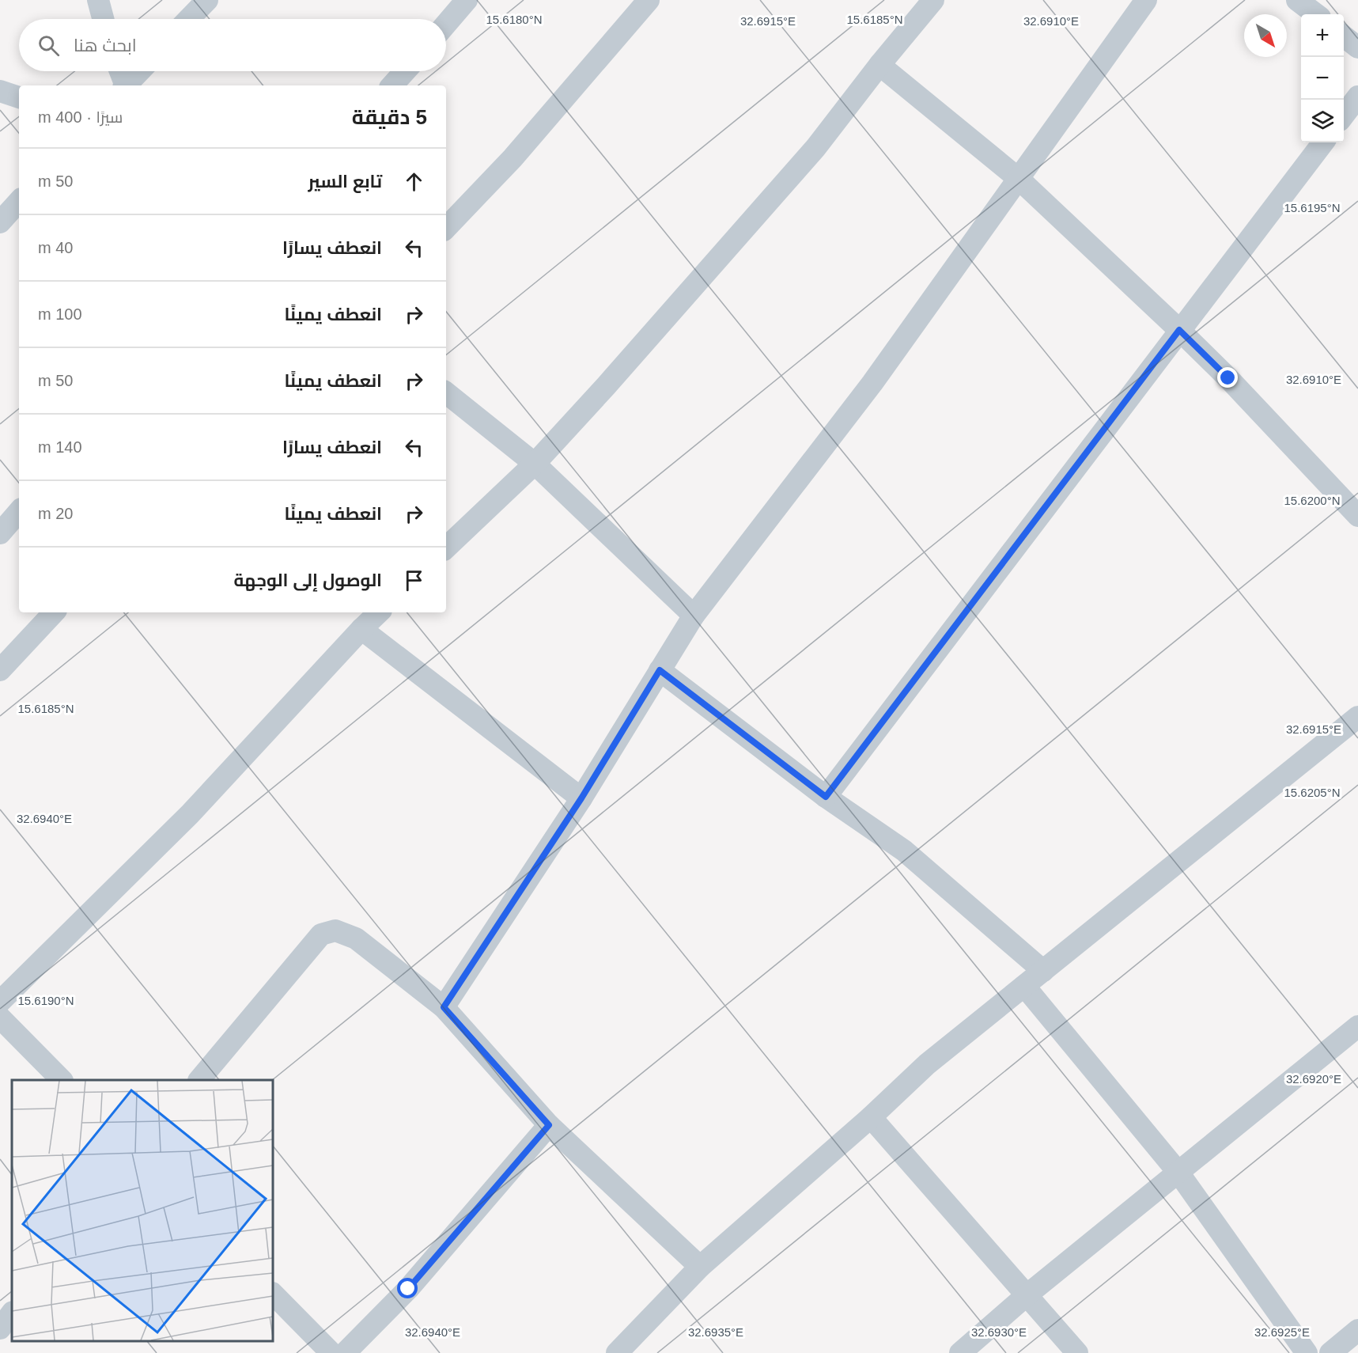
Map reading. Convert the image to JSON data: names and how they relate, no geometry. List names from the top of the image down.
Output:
{
  "north": "bottom right",
  "page": {
    "map_buttons": ["+", "−"],
    "search": "ابحث هنا",
    "heading": ["5 دقيقة", "سيرًا · 400 m"],
    "list": [
      ["تابع السير", "50 m"],
      ["انعطف يسارًا", "40 m"],
      ["انعطف يمينًا", "100 m"],
      ["انعطف يمينًا", "50 m"],
      ["انعطف يسارًا", "140 m"],
      ["انعطف يمينًا", "20 m"],
      "الوصول إلى الوجهة"
    ]
  },
  "coordinates": [
    "15.6180°N",
    "15.6185°N",
    "32.6915°E",
    "32.6910°E",
    "15.6195°N",
    "15.6200°N",
    "15.6205°N",
    "32.6940°E",
    "15.6190°N",
    "32.6920°E",
    "32.6935°E",
    "32.6930°E",
    "32.6925°E"
  ]
}
